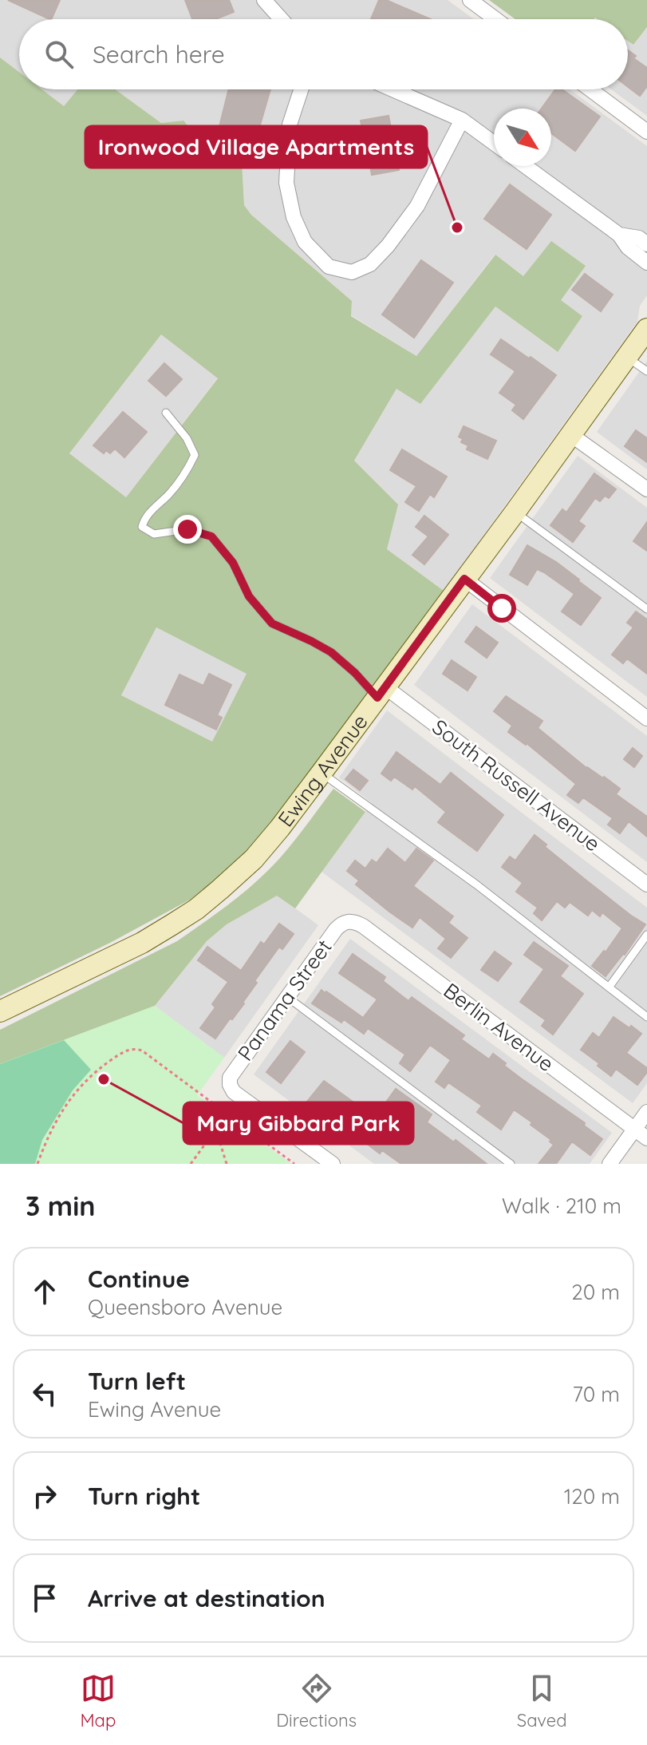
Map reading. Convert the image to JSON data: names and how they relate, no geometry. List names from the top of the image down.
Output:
{
  "streets": {
    "street": [
      "Ewing Avenue",
      "South Russell Avenue",
      "Panama Street",
      "Berlin Avenue"
    ]
  },
  "crossings": [
    ["Ewing Avenue", "South Russell Avenue"],
    ["Panama Street", "Berlin Avenue"]
  ],
  "places": ["Ironwood Village Apartments", "Mary Gibbard Park"],
  "north": "bottom right",
  "page": {
    "search": "Search here",
    "heading": ["3 min", "Walk · 210 m"],
    "list": [
      ["Continue", "Queensboro Avenue", "20 m"],
      ["Turn left", "Ewing Avenue", "70 m"],
      ["Turn right", "120 m"],
      "Arrive at destination"
    ],
    "nav": ["Map", "Directions", "Saved"]
  }
}
